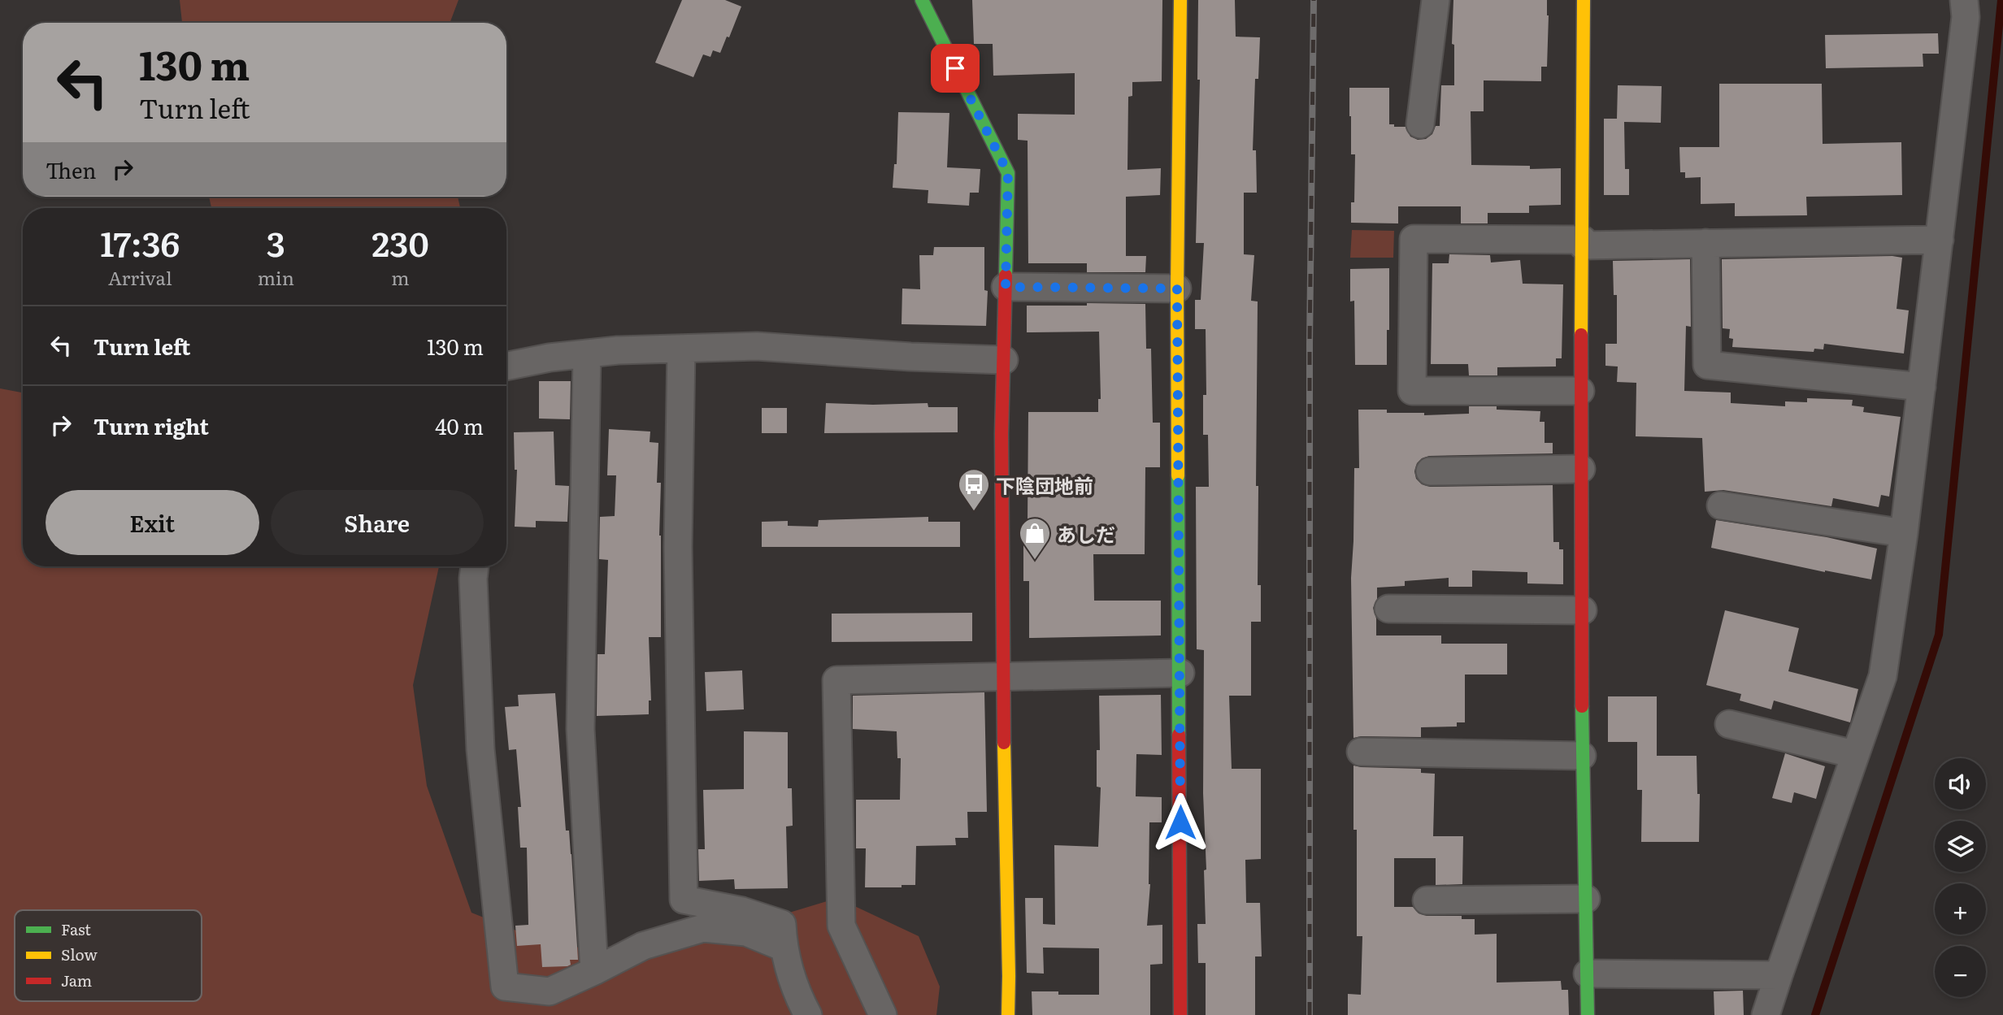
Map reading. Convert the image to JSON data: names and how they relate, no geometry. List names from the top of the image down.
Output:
{
  "places": {
    "bus stop": ["下陰団地前"],
    "shop": ["あしだ"]
  },
  "legend": ["Fast", "Slow", "Jam"],
  "page": {
    "turn": ["130 m", "Turn left"],
    "then": "Then",
    "eta": [
      "17:36",
      "Arrival",
      "3",
      "min",
      "230",
      "m"
    ],
    "list": [
      {
        "name": "Turn left",
        "value": "130 m"
      },
      {
        "name": "Turn right",
        "value": "40 m"
      }
    ],
    "buttons": ["Exit", "Share"],
    "map_buttons": ["+", "−"]
  }
}
